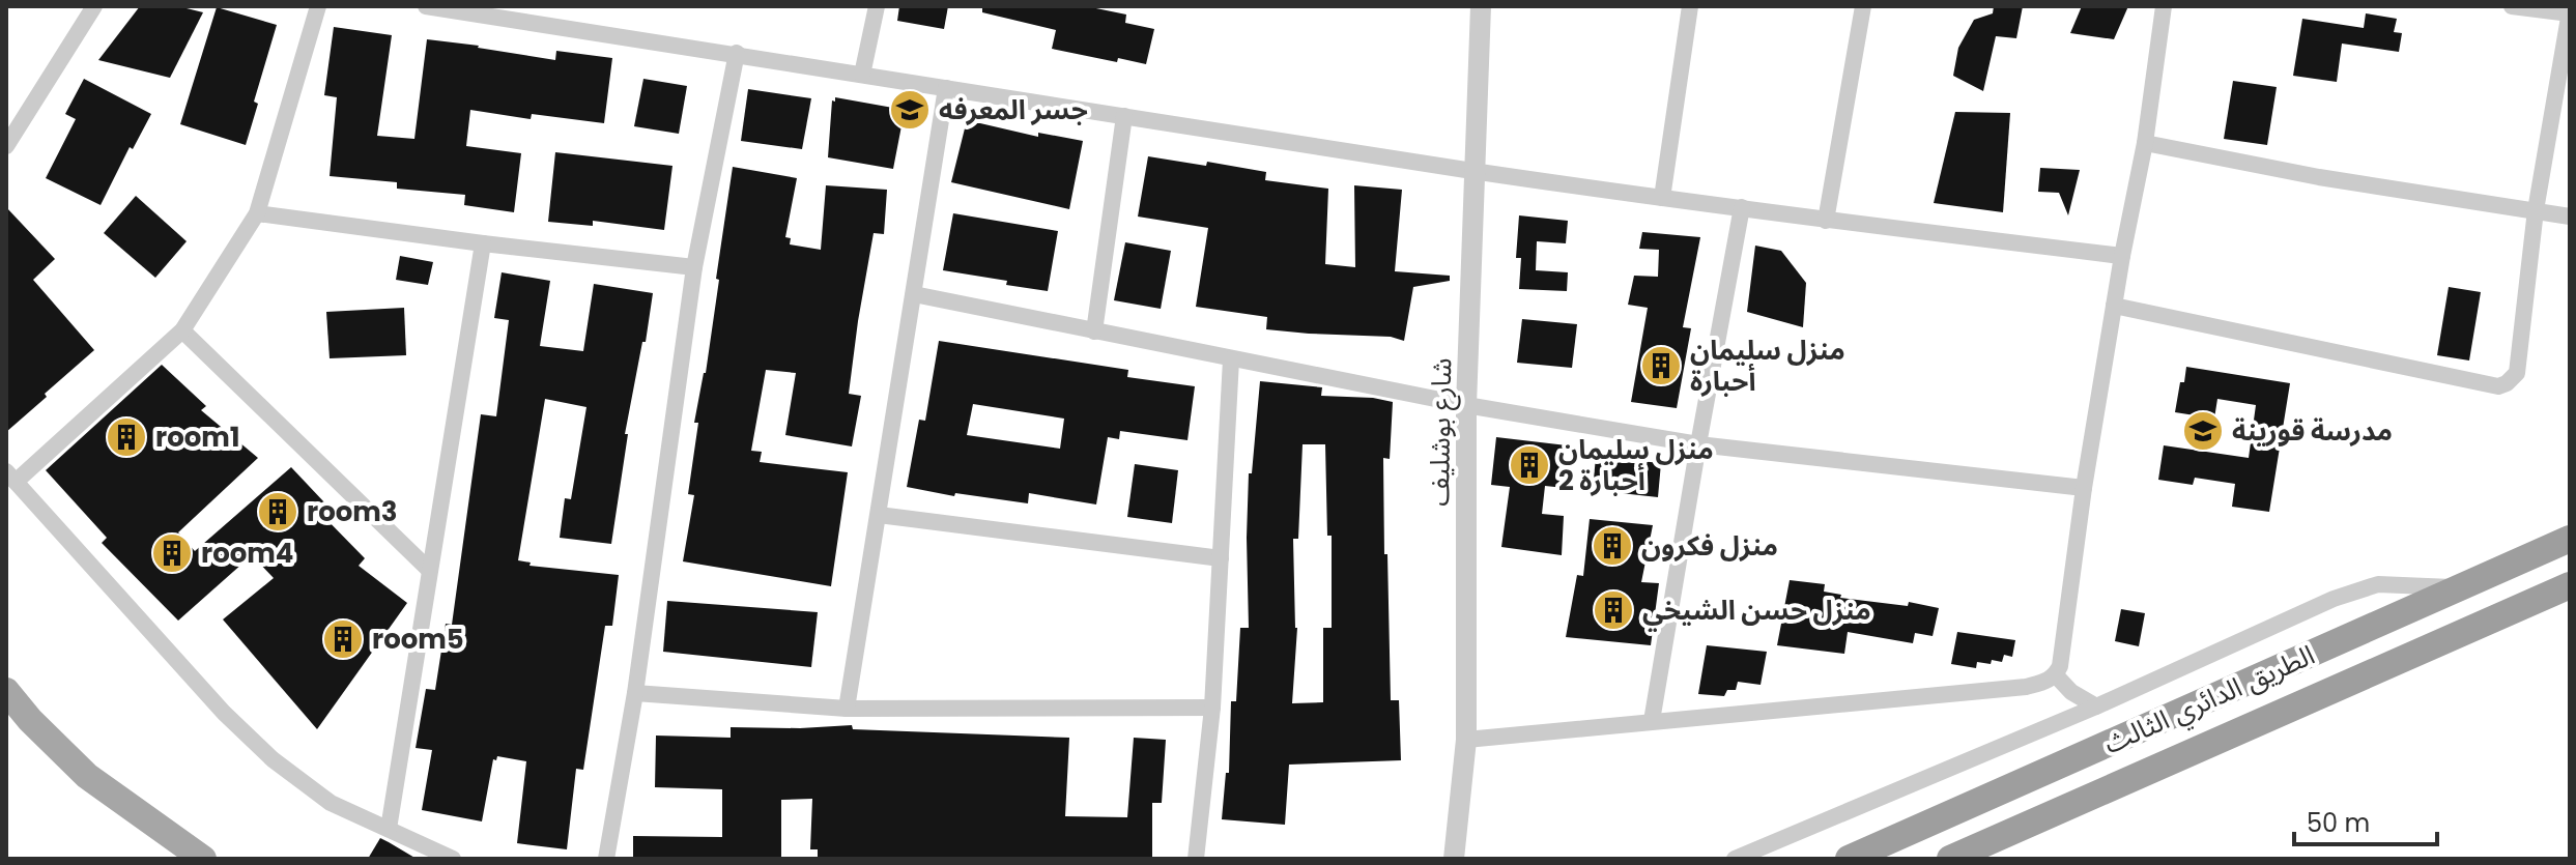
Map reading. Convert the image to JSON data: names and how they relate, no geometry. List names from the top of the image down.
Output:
{
  "streets": {
    "highway": ["الطريق الدائري الثالث"],
    "street": ["شارع بوشليف"]
  },
  "places": {
    "school or university": ["جسر المعرفه", "مدرسة قورينة"],
    "building": [
      "منزل سليمان أحبارة",
      "room1",
      "منزل سليمان أحبارة 2",
      "room3",
      "منزل فكرون",
      "room4",
      "منزل حسن الشيخي",
      "room5"
    ]
  },
  "scale_bar": "50 m"
}
